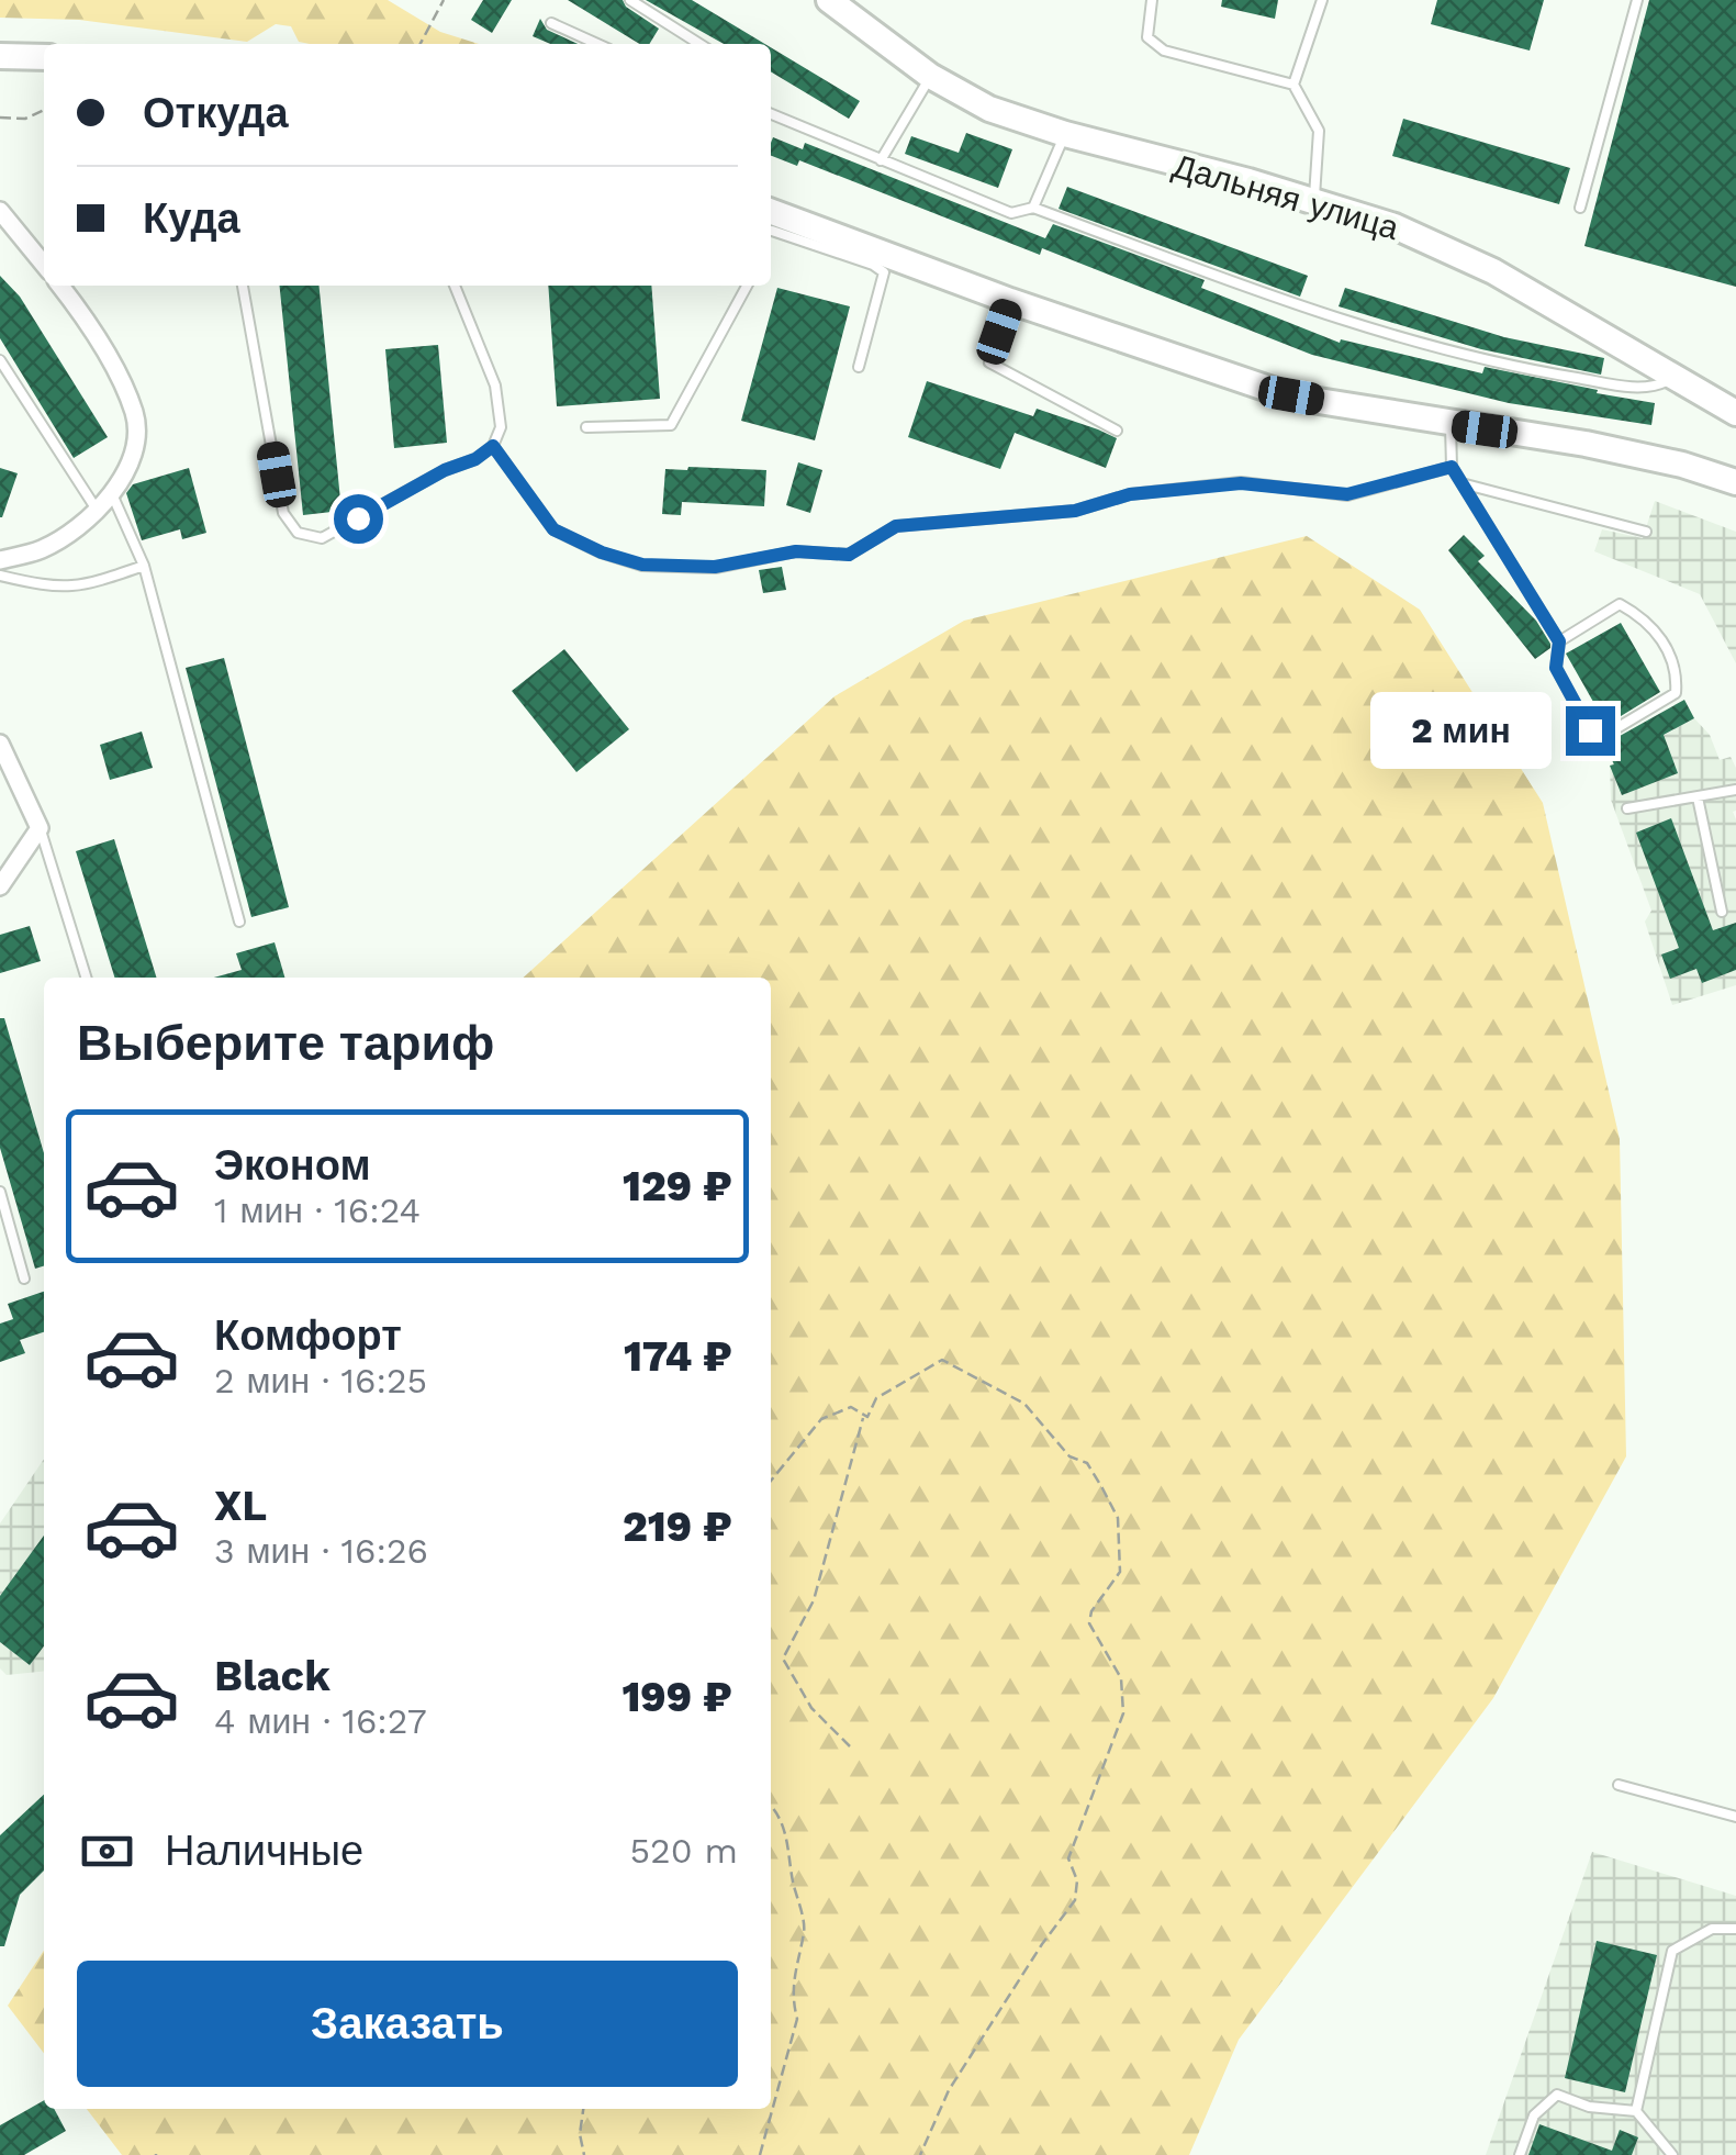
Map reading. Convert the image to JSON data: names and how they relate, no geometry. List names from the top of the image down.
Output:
{
  "streets": {
    "main road": ["Дальняя улица"]
  },
  "page": {
    "banner": ["Откуда", "Куда"],
    "bubble": "2 мин",
    "heading": "Выберите тариф",
    "list": [
      {
        "name": "Эконом",
        "note": "1 мин · 16:24",
        "value": "129 ₽"
      },
      {
        "name": "Комфорт",
        "note": "2 мин · 16:25",
        "value": "174 ₽"
      },
      {
        "name": "XL",
        "note": "3 мин · 16:26",
        "value": "219 ₽"
      },
      {
        "name": "Black",
        "note": "4 мин · 16:27",
        "value": "199 ₽"
      }
    ],
    "pay": ["Наличные", "520 m"],
    "buttons": "Заказать"
  }
}
